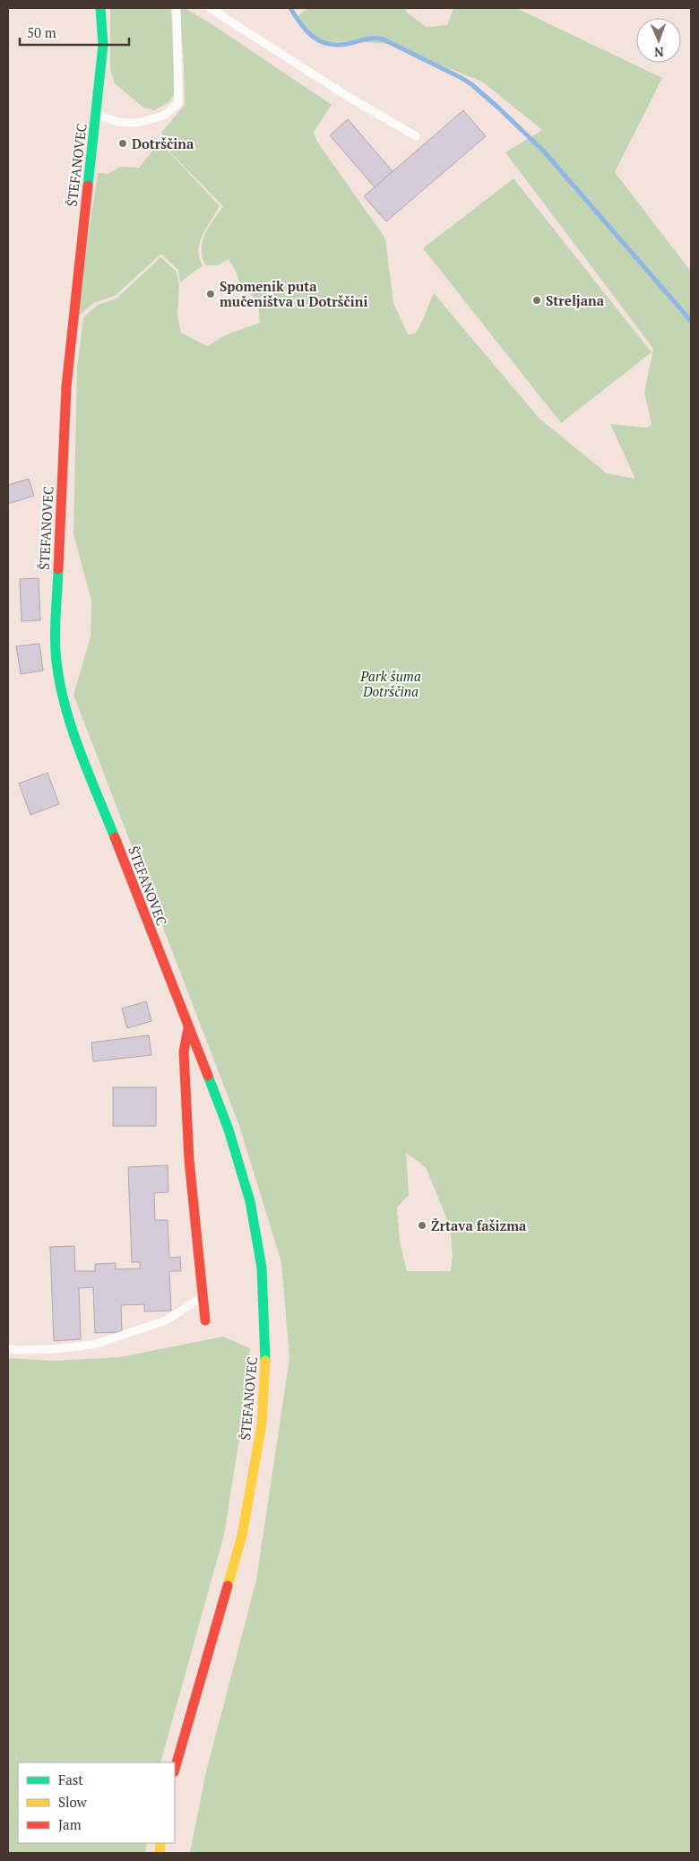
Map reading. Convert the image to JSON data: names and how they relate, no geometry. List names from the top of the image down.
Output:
{
  "streets": {
    "street": ["ŠTEFANOVEC"]
  },
  "parks": ["Park šuma Dotrščina"],
  "places": [
    "Dotrščina",
    "Spomenik puta mučeništva u Dotrščini",
    "Streljana",
    "Žrtava fašizma"
  ],
  "legend": ["Fast", "Slow", "Jam"],
  "scale_bar": "50 m",
  "north": "bottom"
}
